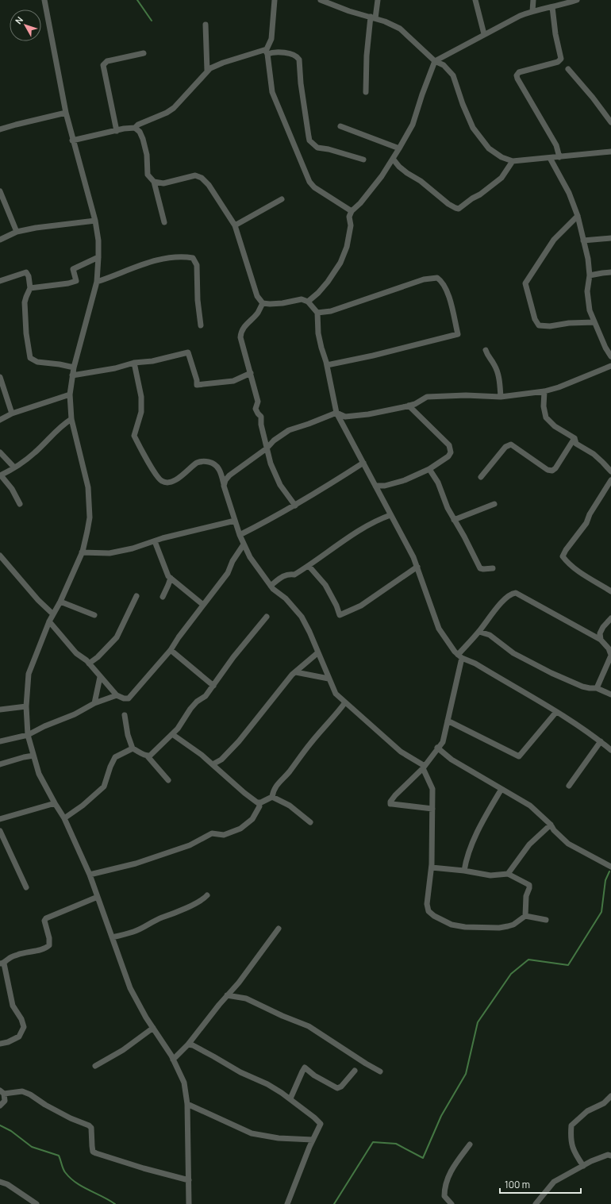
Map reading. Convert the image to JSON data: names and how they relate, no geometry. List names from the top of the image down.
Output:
{
  "scale_bar": "100 m",
  "north": "top left"
}
